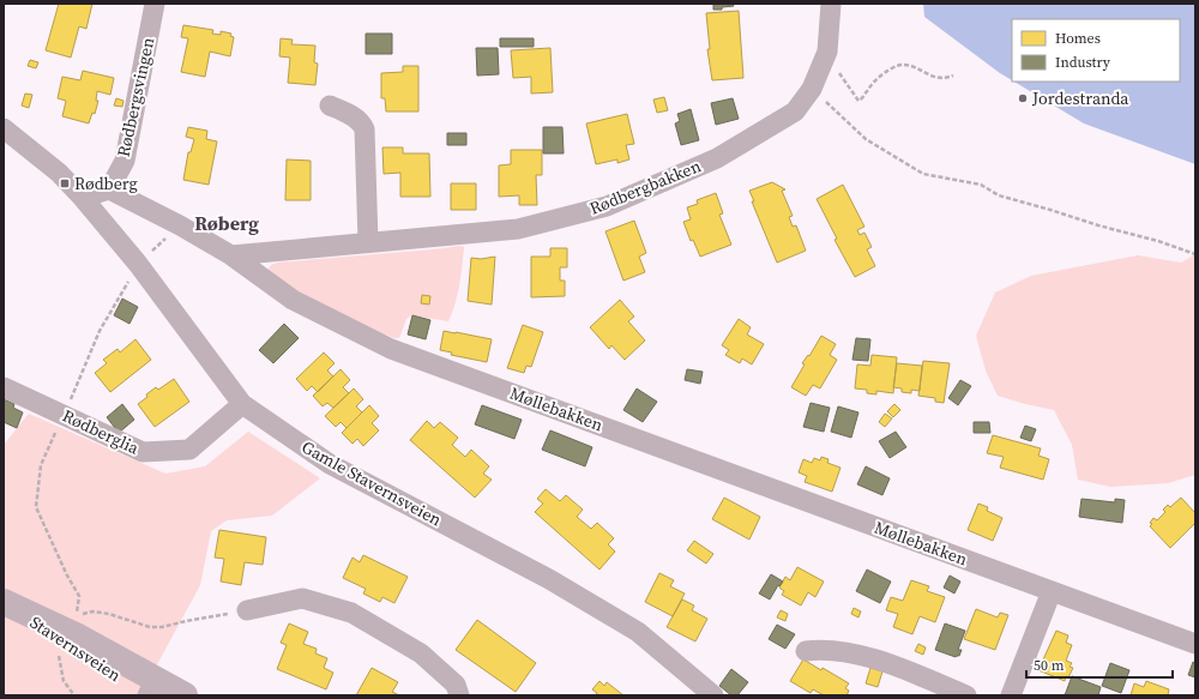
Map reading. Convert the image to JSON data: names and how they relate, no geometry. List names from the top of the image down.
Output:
{
  "streets": {
    "main road": ["Stavernsveien"],
    "street": [
      "Rødbergsvingen",
      "Rødbergbakken",
      "Møllebakken",
      "Rødberglia",
      "Gamle Stavernsveien"
    ]
  },
  "crossings": [
    ["Rødbergsvingen", "Møllebakken"],
    ["Rødbergbakken", "Møllebakken"],
    ["Rødberglia", "Gamle Stavernsveien"]
  ],
  "districts": ["Røberg"],
  "places": {
    "other": ["Jordestranda"],
    "transit": ["Rødberg"]
  },
  "legend": ["Homes", "Industry"],
  "scale_bar": "50 m"
}
